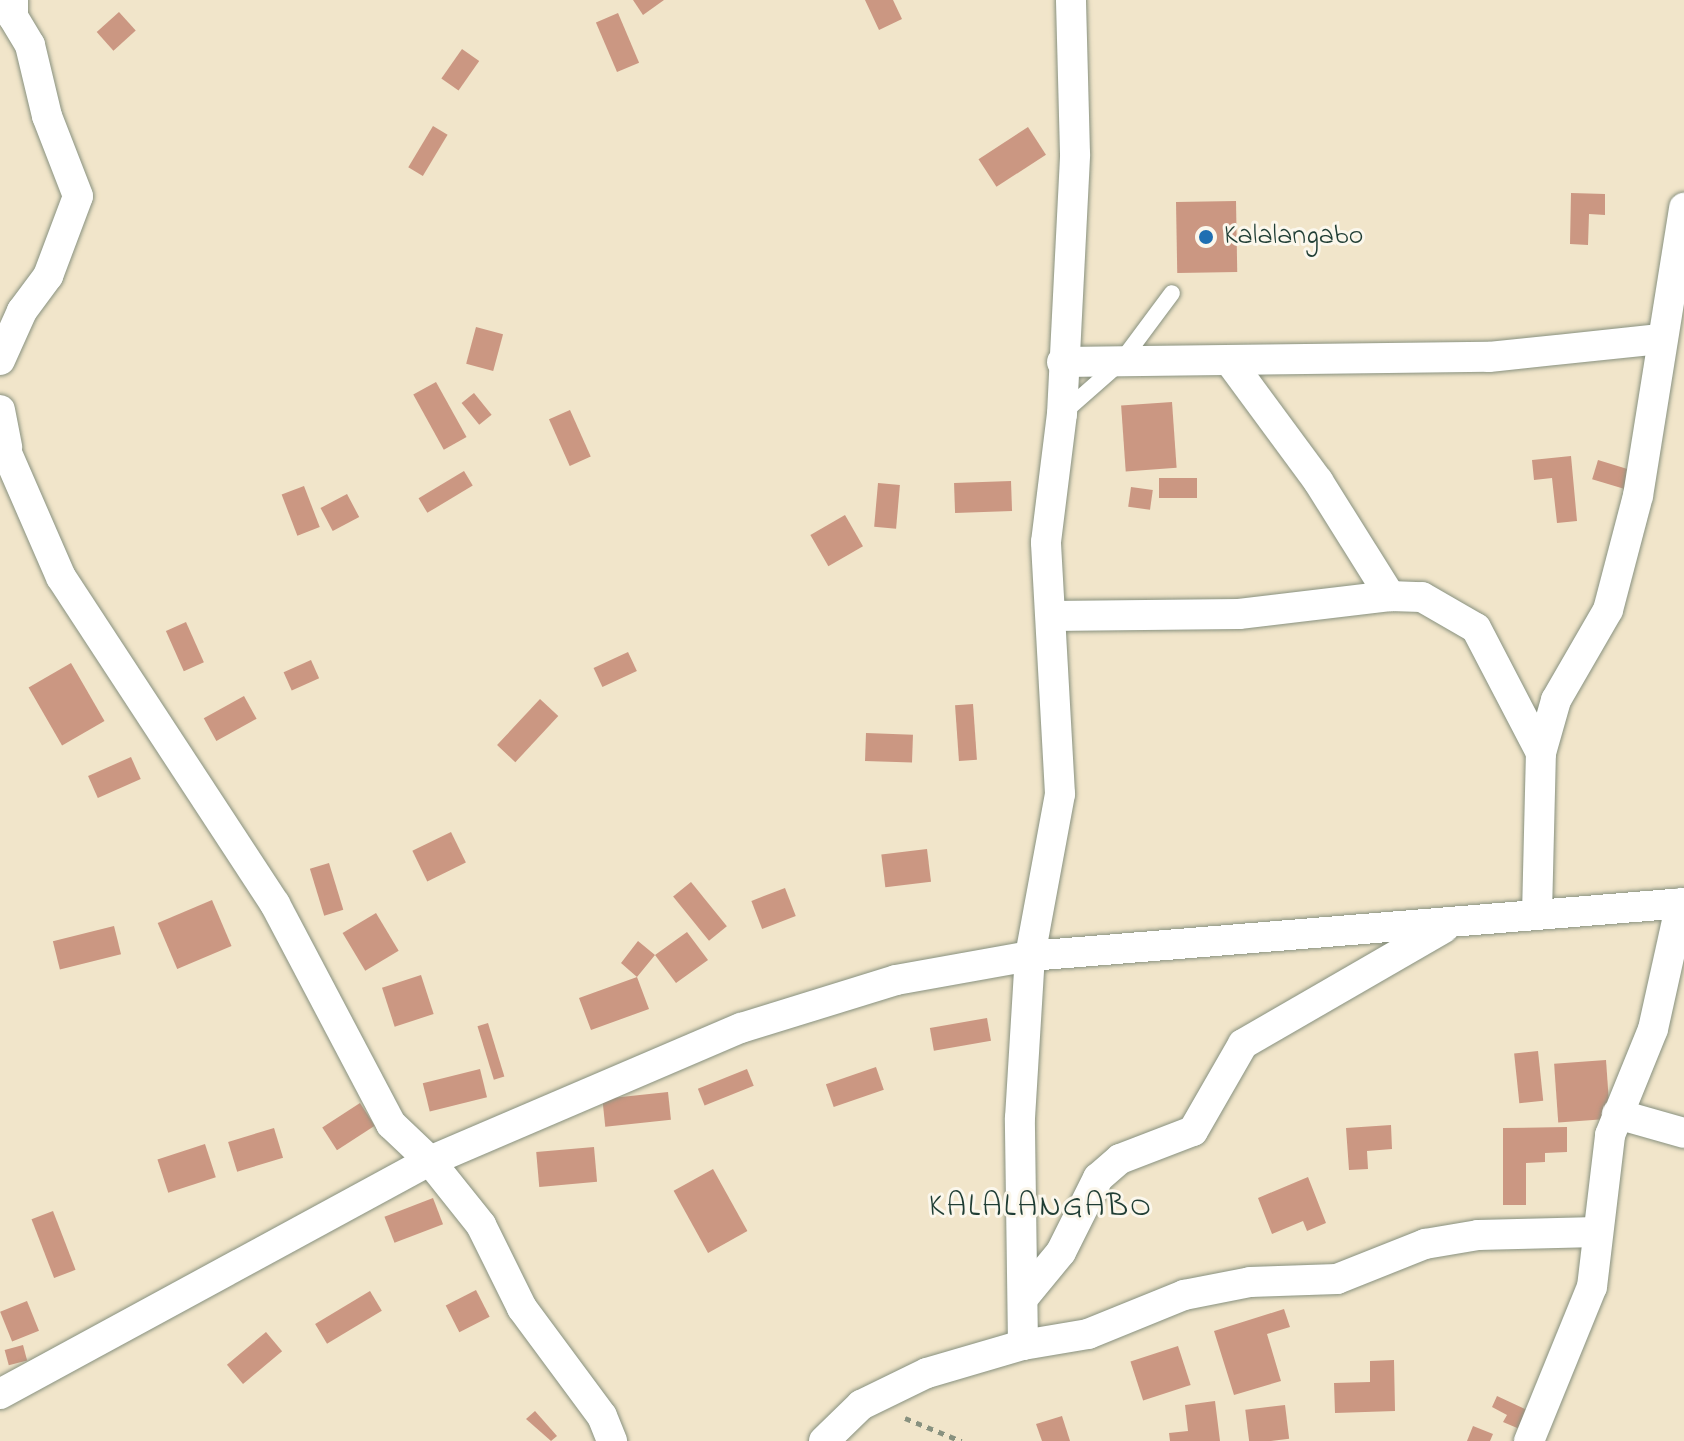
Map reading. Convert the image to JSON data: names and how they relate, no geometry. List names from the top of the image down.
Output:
{
  "districts": ["KALALANGABO"],
  "places": ["Kalalangabo"]
}
